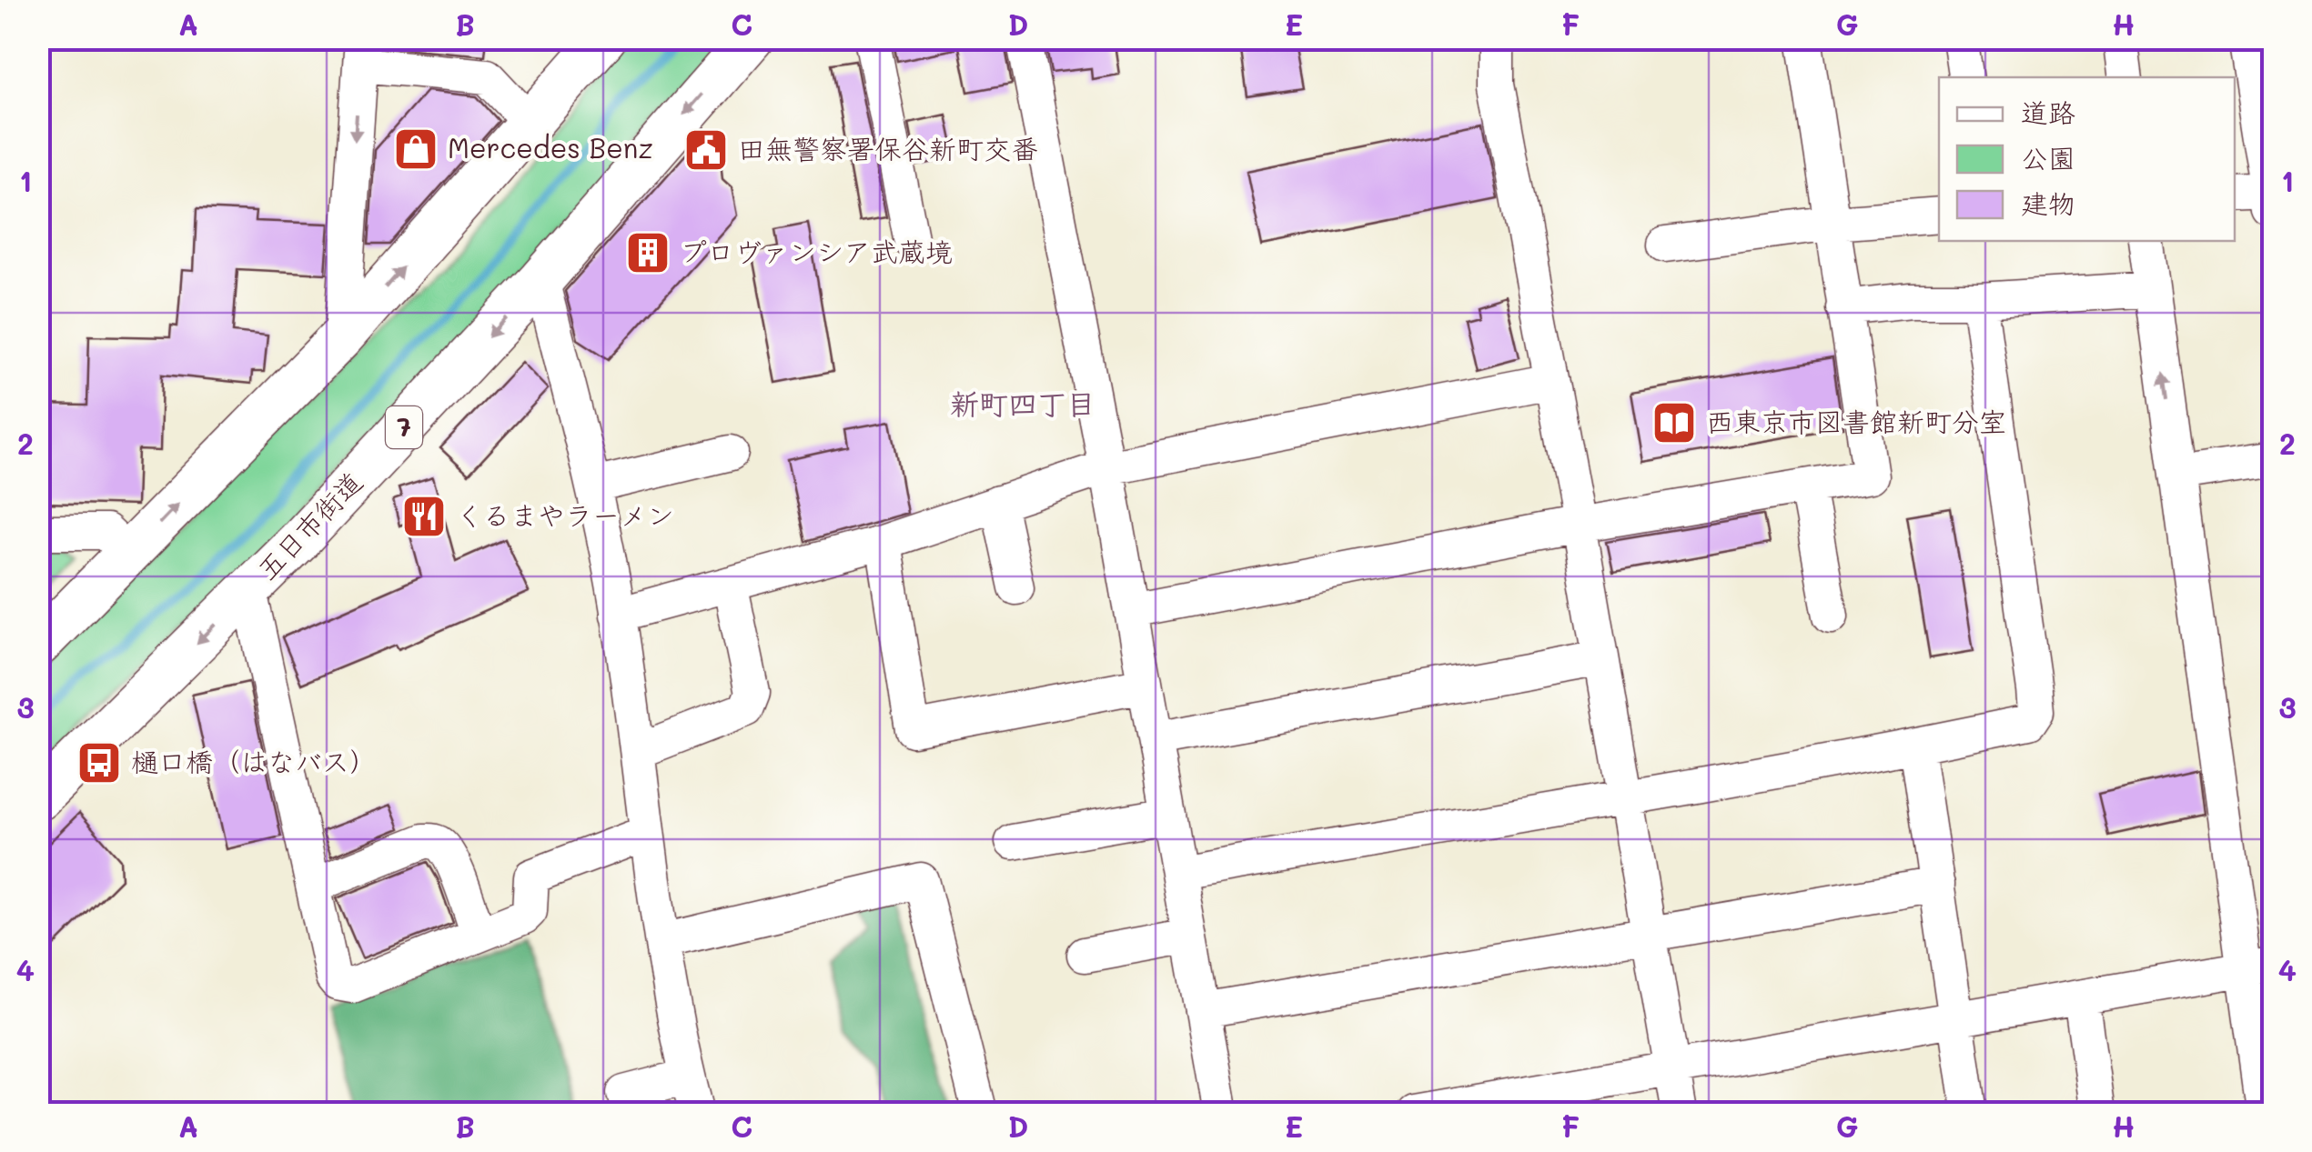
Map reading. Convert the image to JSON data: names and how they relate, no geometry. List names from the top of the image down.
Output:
{
  "streets": {
    "main road": ["7", "五日市街道"]
  },
  "districts": ["新町四丁目"],
  "places": {
    "shop": ["Mercedes Benz"],
    "public building": ["田無警察署保谷新町交番"],
    "building": ["プロヴァンシア武蔵境"],
    "library": ["西東京市図書館新町分室"],
    "restaurant": ["くるまやラーメン"],
    "bus stop": ["樋口橋（はなバス）"]
  },
  "legend": ["道路", "公園", "建物"],
  "grid": {
    "columns": [
      "A",
      "B",
      "C",
      "D",
      "E",
      "F",
      "G",
      "H"
    ],
    "rows": [
      "1",
      "2",
      "3",
      "4"
    ]
  }
}
